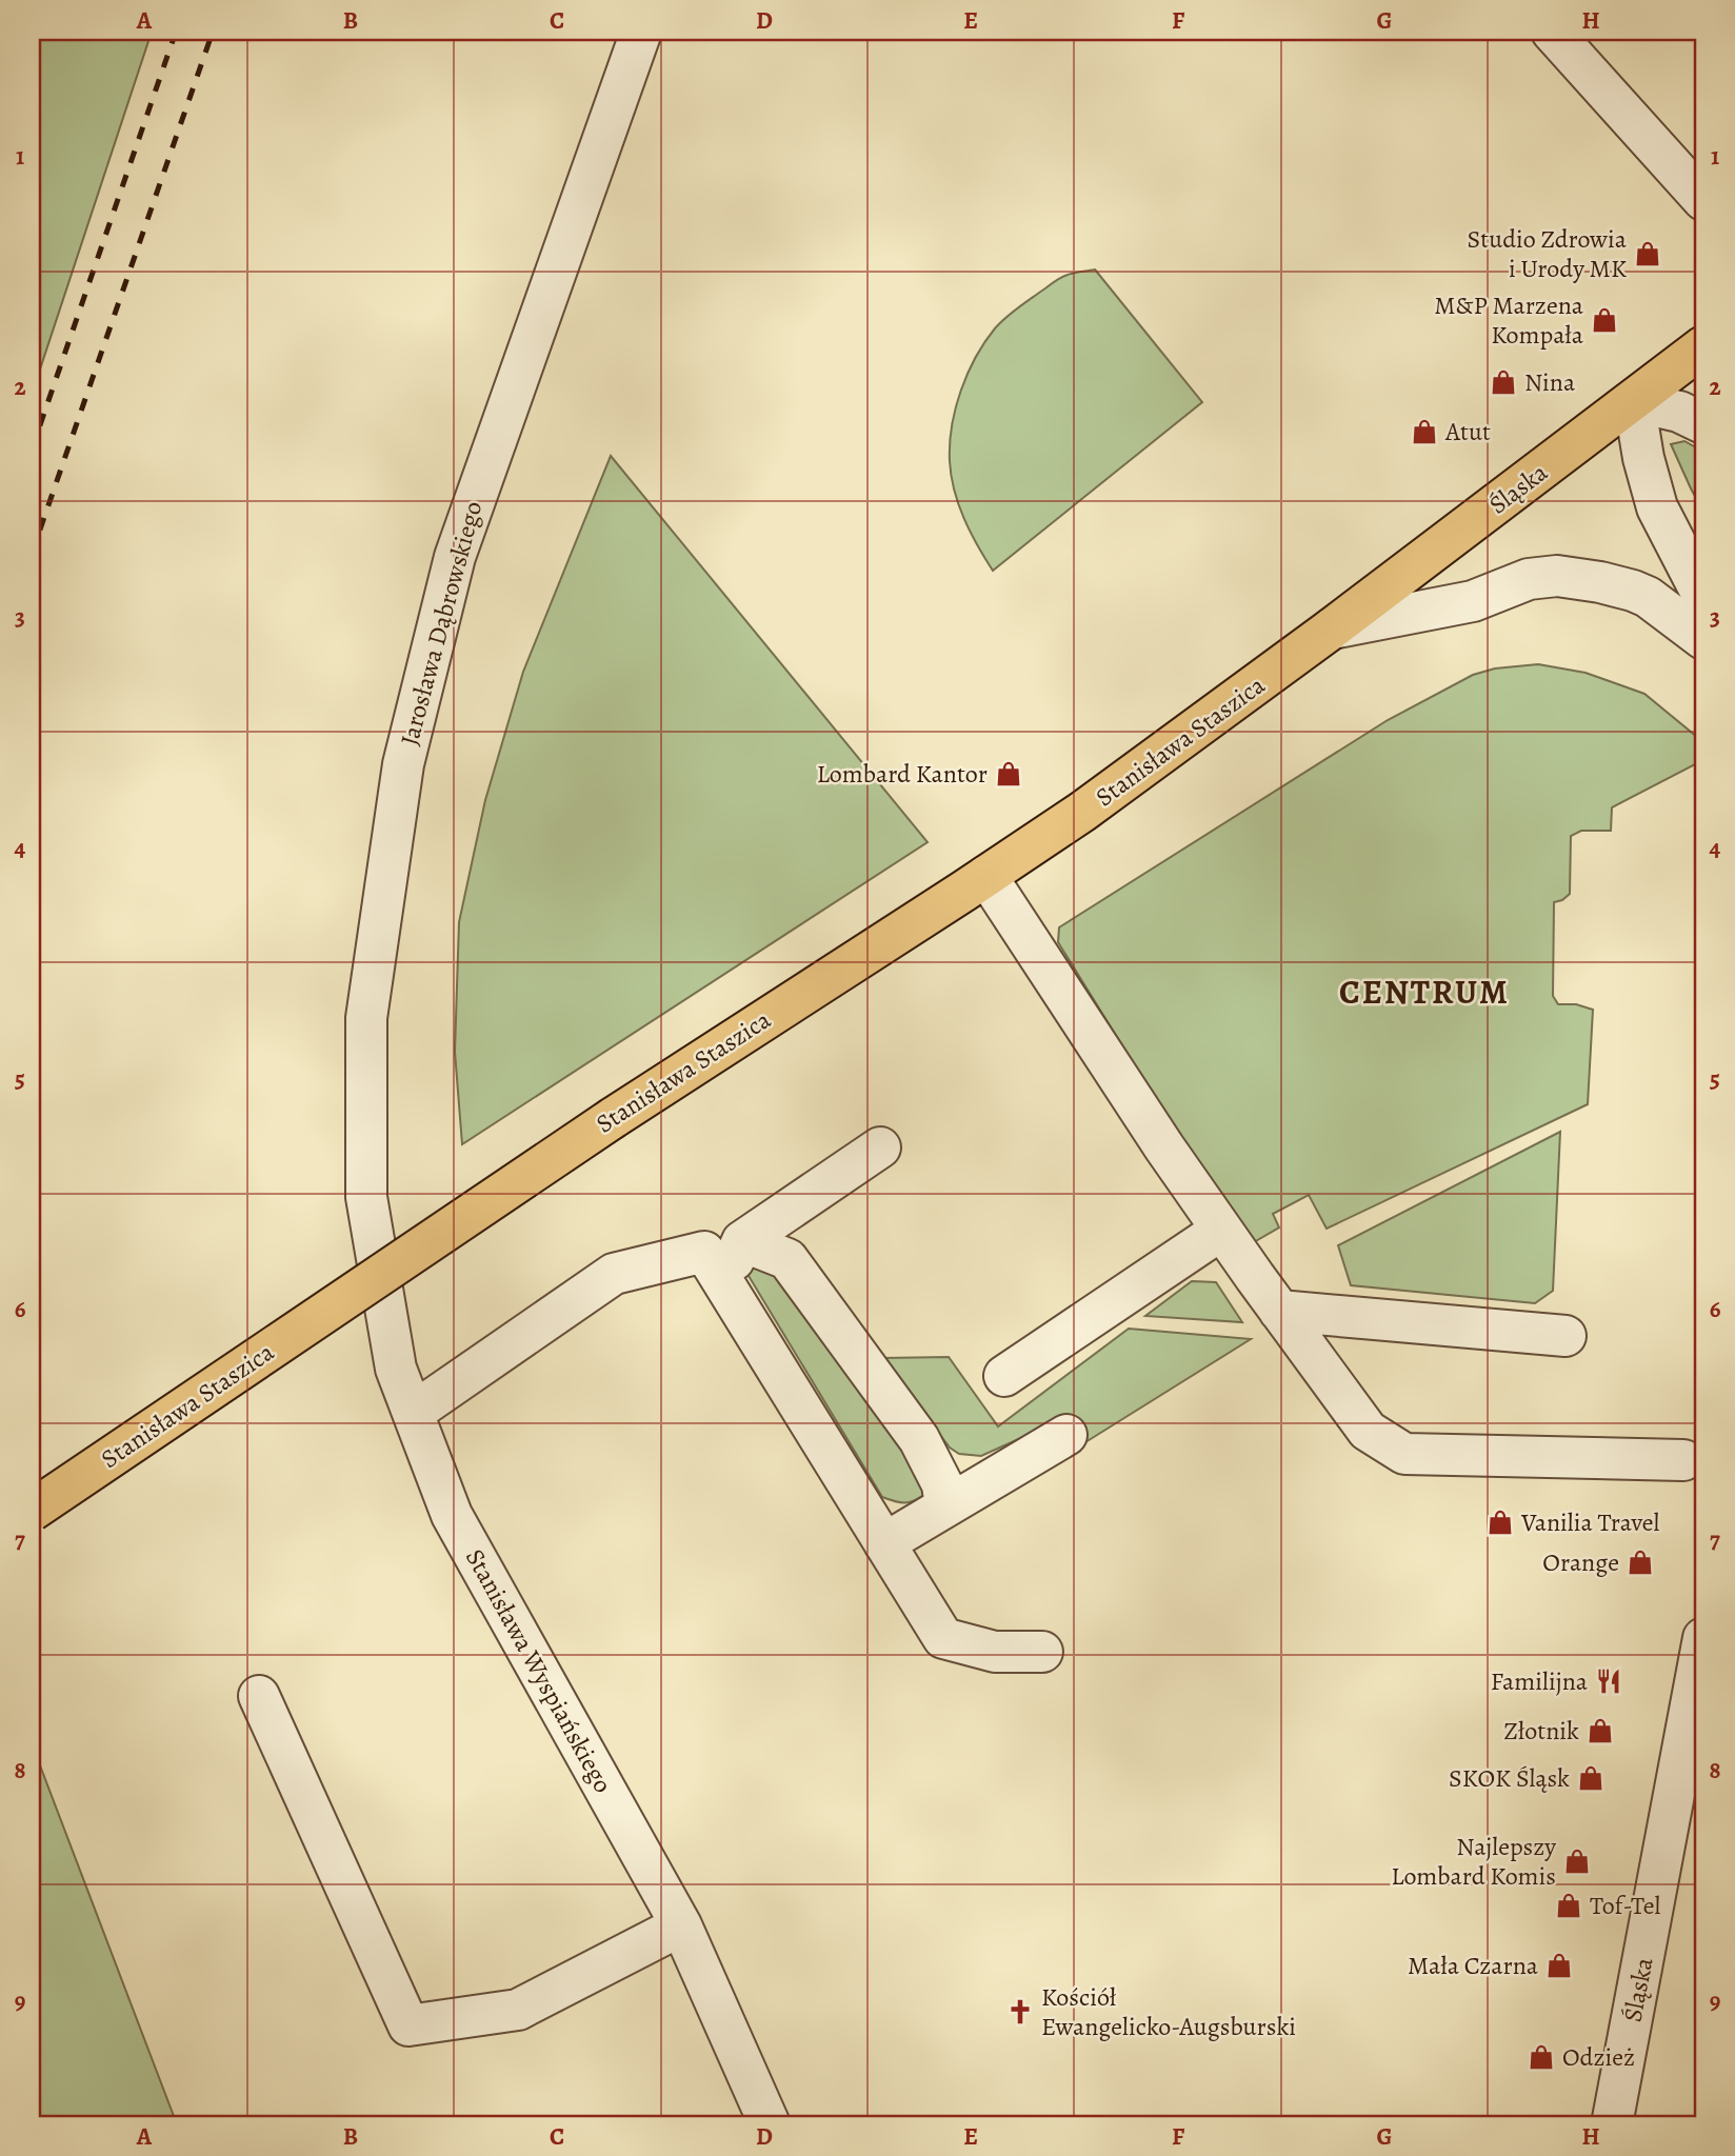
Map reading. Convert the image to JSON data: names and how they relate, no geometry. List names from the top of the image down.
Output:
{
  "streets": {
    "main road": ["Śląska", "Stanisława Staszica"],
    "street": ["Jarosława Dąbrowskiego", "Stanisława Wyspiańskiego"]
  },
  "crossings": [
    ["Śląska", "Stanisława Staszica"],
    ["Jarosława Dąbrowskiego", "Stanisława Wyspiańskiego"]
  ],
  "districts": ["CENTRUM"],
  "places": {
    "shop": [
      "Studio Zdrowia i Urody MK",
      "M&P Marzena Kompała",
      "Nina",
      "Atut",
      "Lombard Kantor",
      "Vanilia Travel",
      "Orange",
      "Złotnik",
      "SKOK Śląsk",
      "Najlepszy Lombard Komis",
      "Tof-Tel",
      "Mała Czarna",
      "Odzież"
    ],
    "restaurant": ["Familijna"],
    "church": ["Kościół Ewangelicko-Augsburski"]
  },
  "grid": {
    "columns": [
      "A",
      "B",
      "C",
      "D",
      "E",
      "F",
      "G",
      "H"
    ],
    "rows": [
      "1",
      "2",
      "3",
      "4",
      "5",
      "6",
      "7",
      "8",
      "9"
    ]
  }
}
